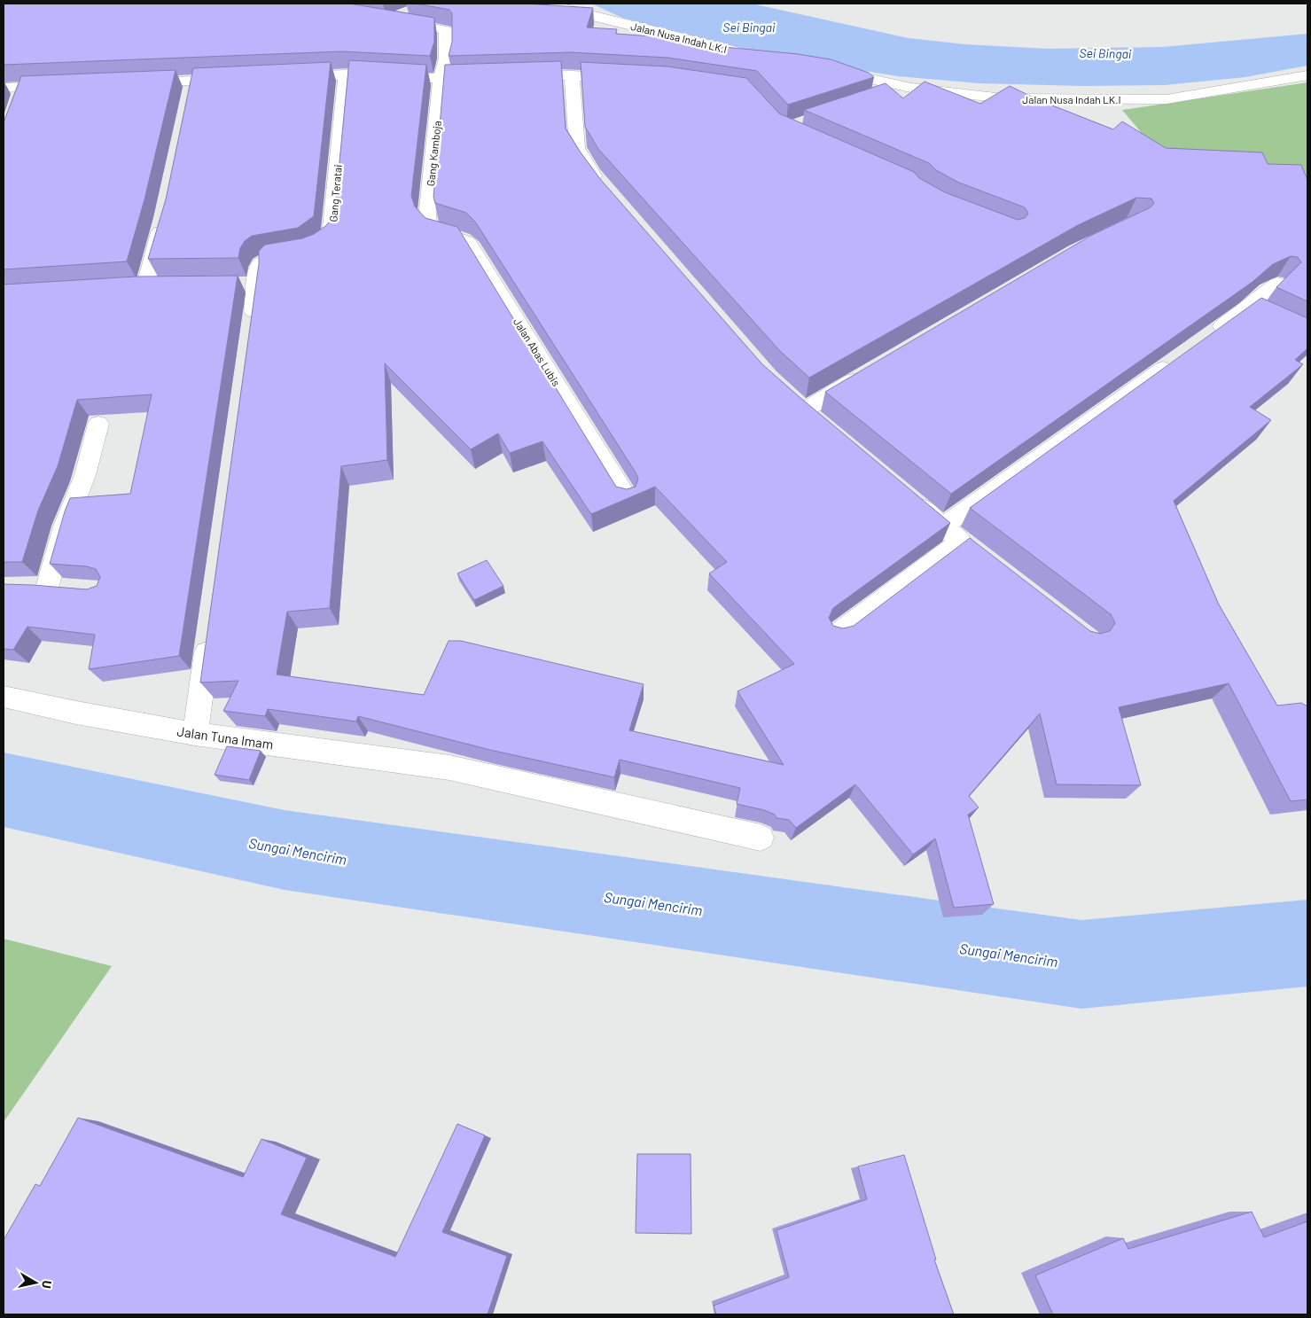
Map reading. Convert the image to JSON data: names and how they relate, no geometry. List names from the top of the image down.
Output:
{
  "streets": {
    "street": [
      "Jalan Nusa Indah LK.I",
      "Gang Kamboja",
      "Gang Teratai",
      "Jalan Abas Lubis",
      "Jalan Tuna Imam"
    ]
  },
  "crossings": [
    ["Gang Kamboja", "Jalan Abas Lubis"]
  ],
  "water": ["Sei Bingai", "Sungai Mencirim"],
  "north": "right"
}
